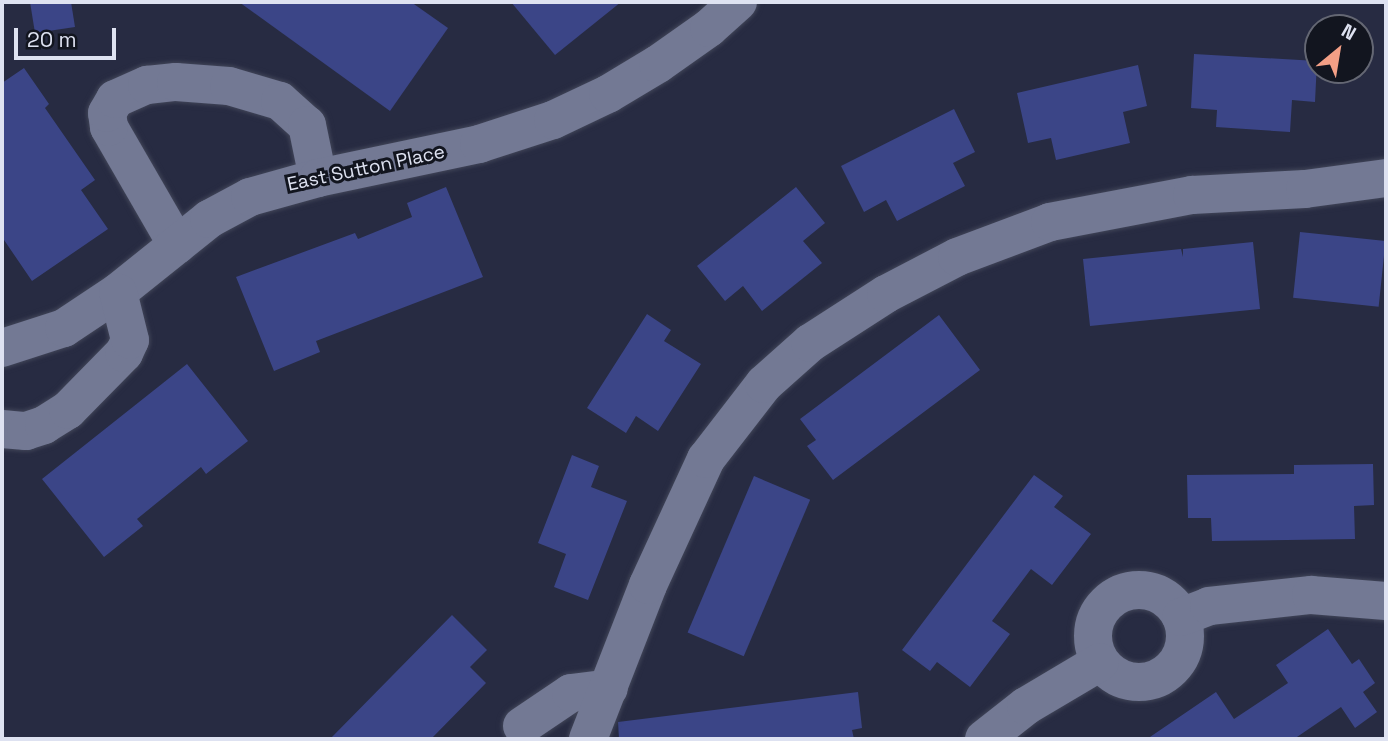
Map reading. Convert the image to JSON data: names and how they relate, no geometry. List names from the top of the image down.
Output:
{
  "streets": {
    "street": ["East Sutton Place"]
  },
  "scale_bar": "20 m",
  "north": "top right"
}
